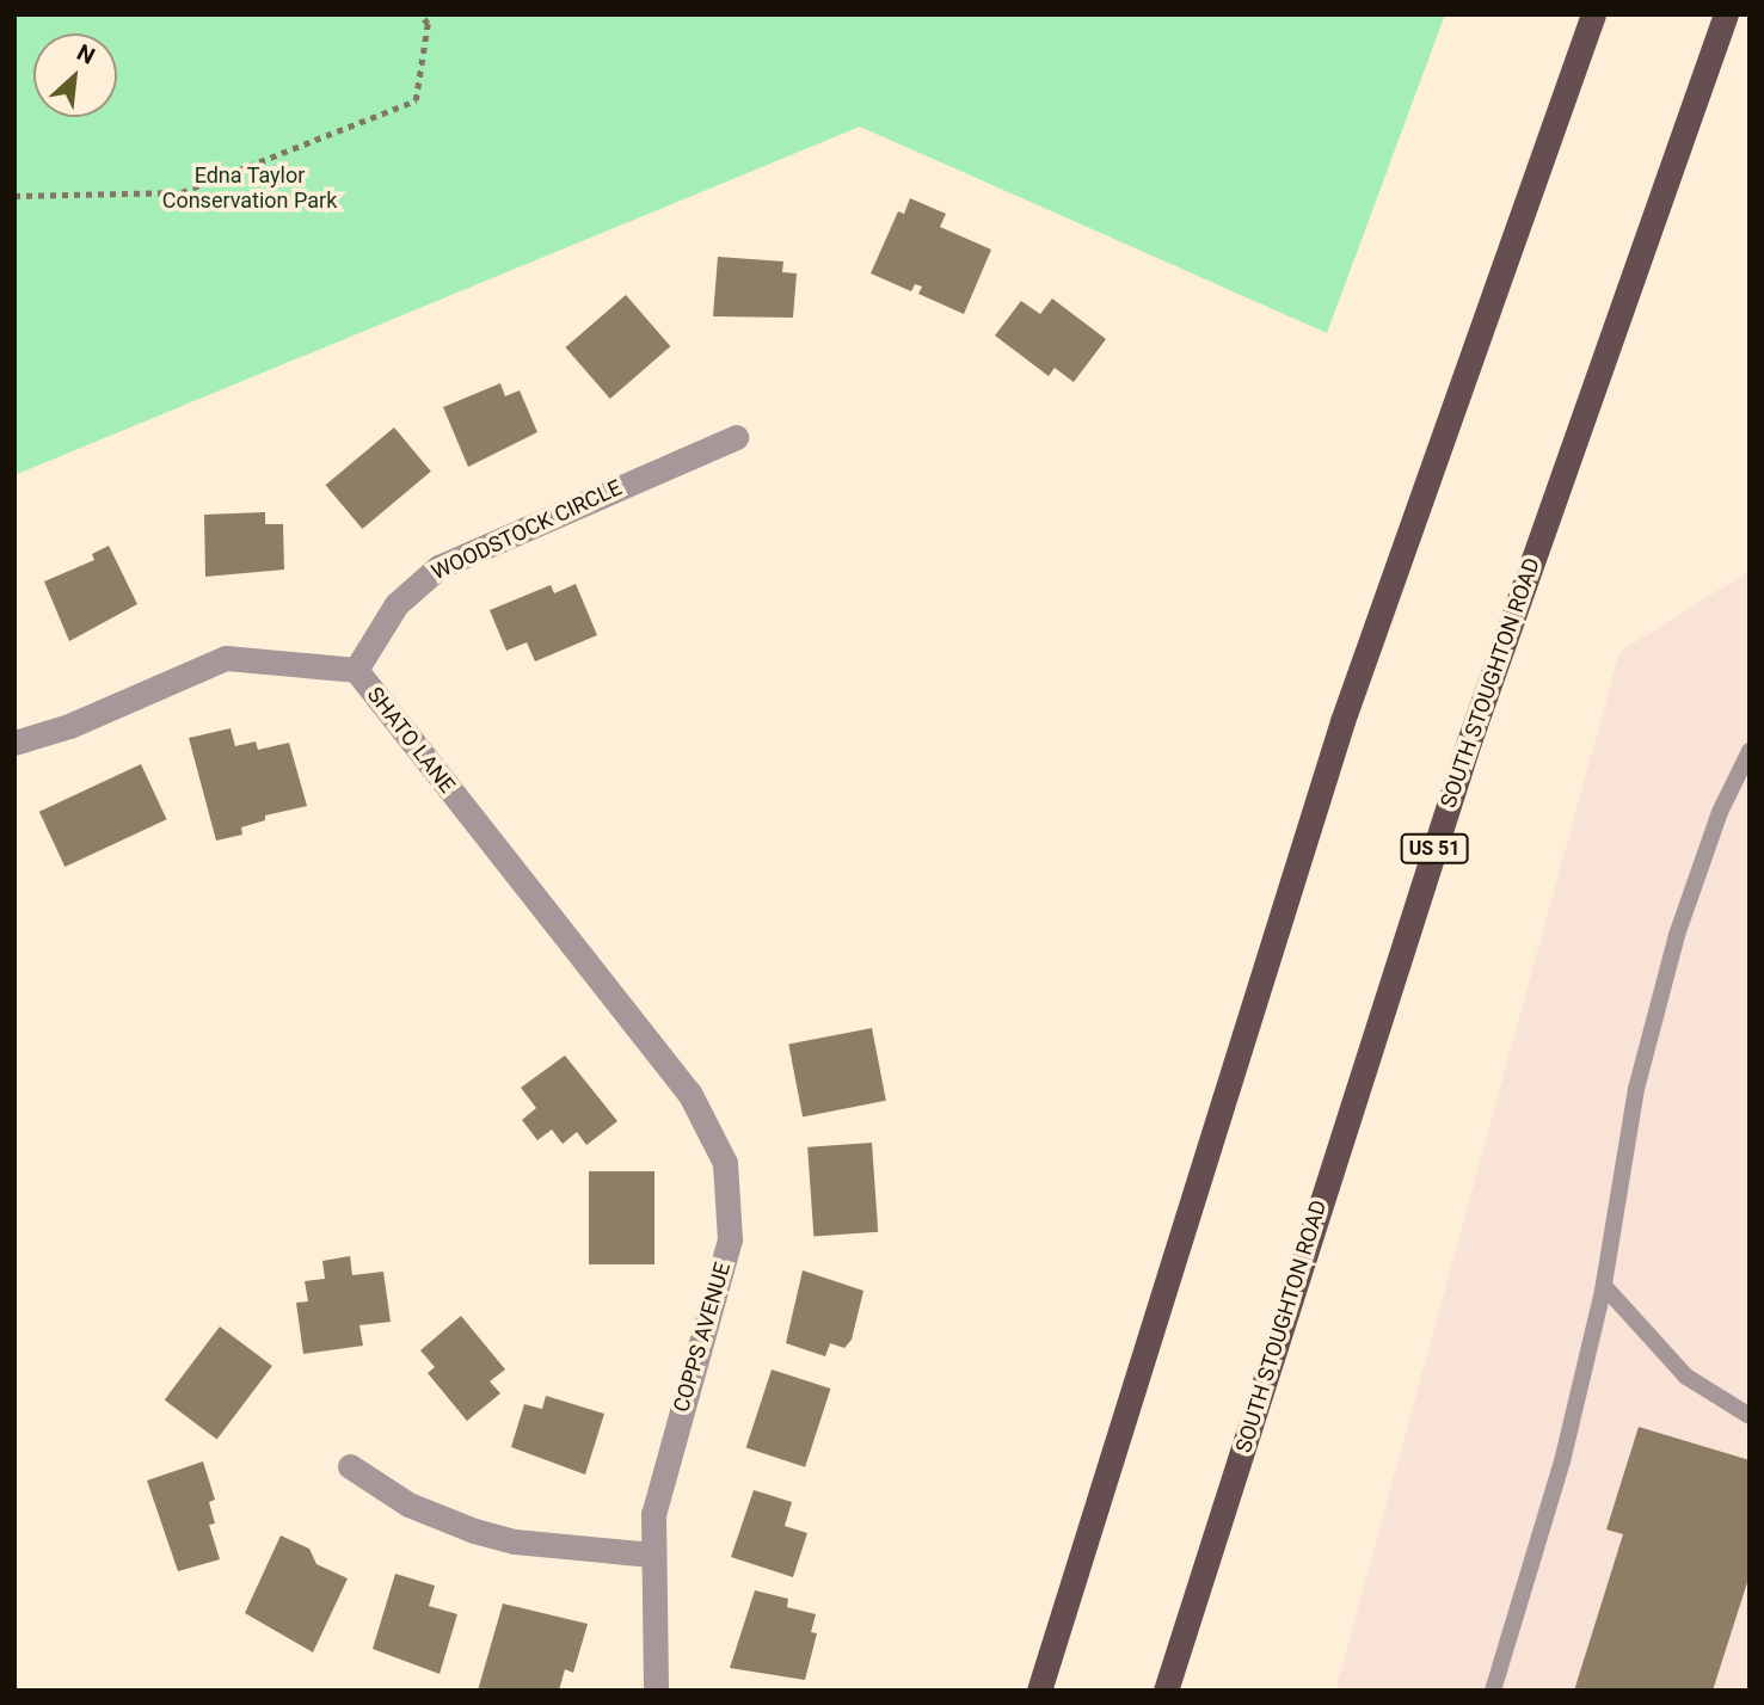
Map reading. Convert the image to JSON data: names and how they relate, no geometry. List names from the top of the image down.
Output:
{
  "streets": {
    "main road": ["SOUTH STOUGHTON ROAD", "US 51"],
    "street": ["WOODSTOCK CIRCLE", "SHATO LANE", "COPPS AVENUE"]
  },
  "crossings": [
    ["WOODSTOCK CIRCLE", "SHATO LANE"],
    ["SHATO LANE", "COPPS AVENUE"]
  ],
  "parks": ["Edna Taylor Conservation Park"],
  "north": "top right"
}
